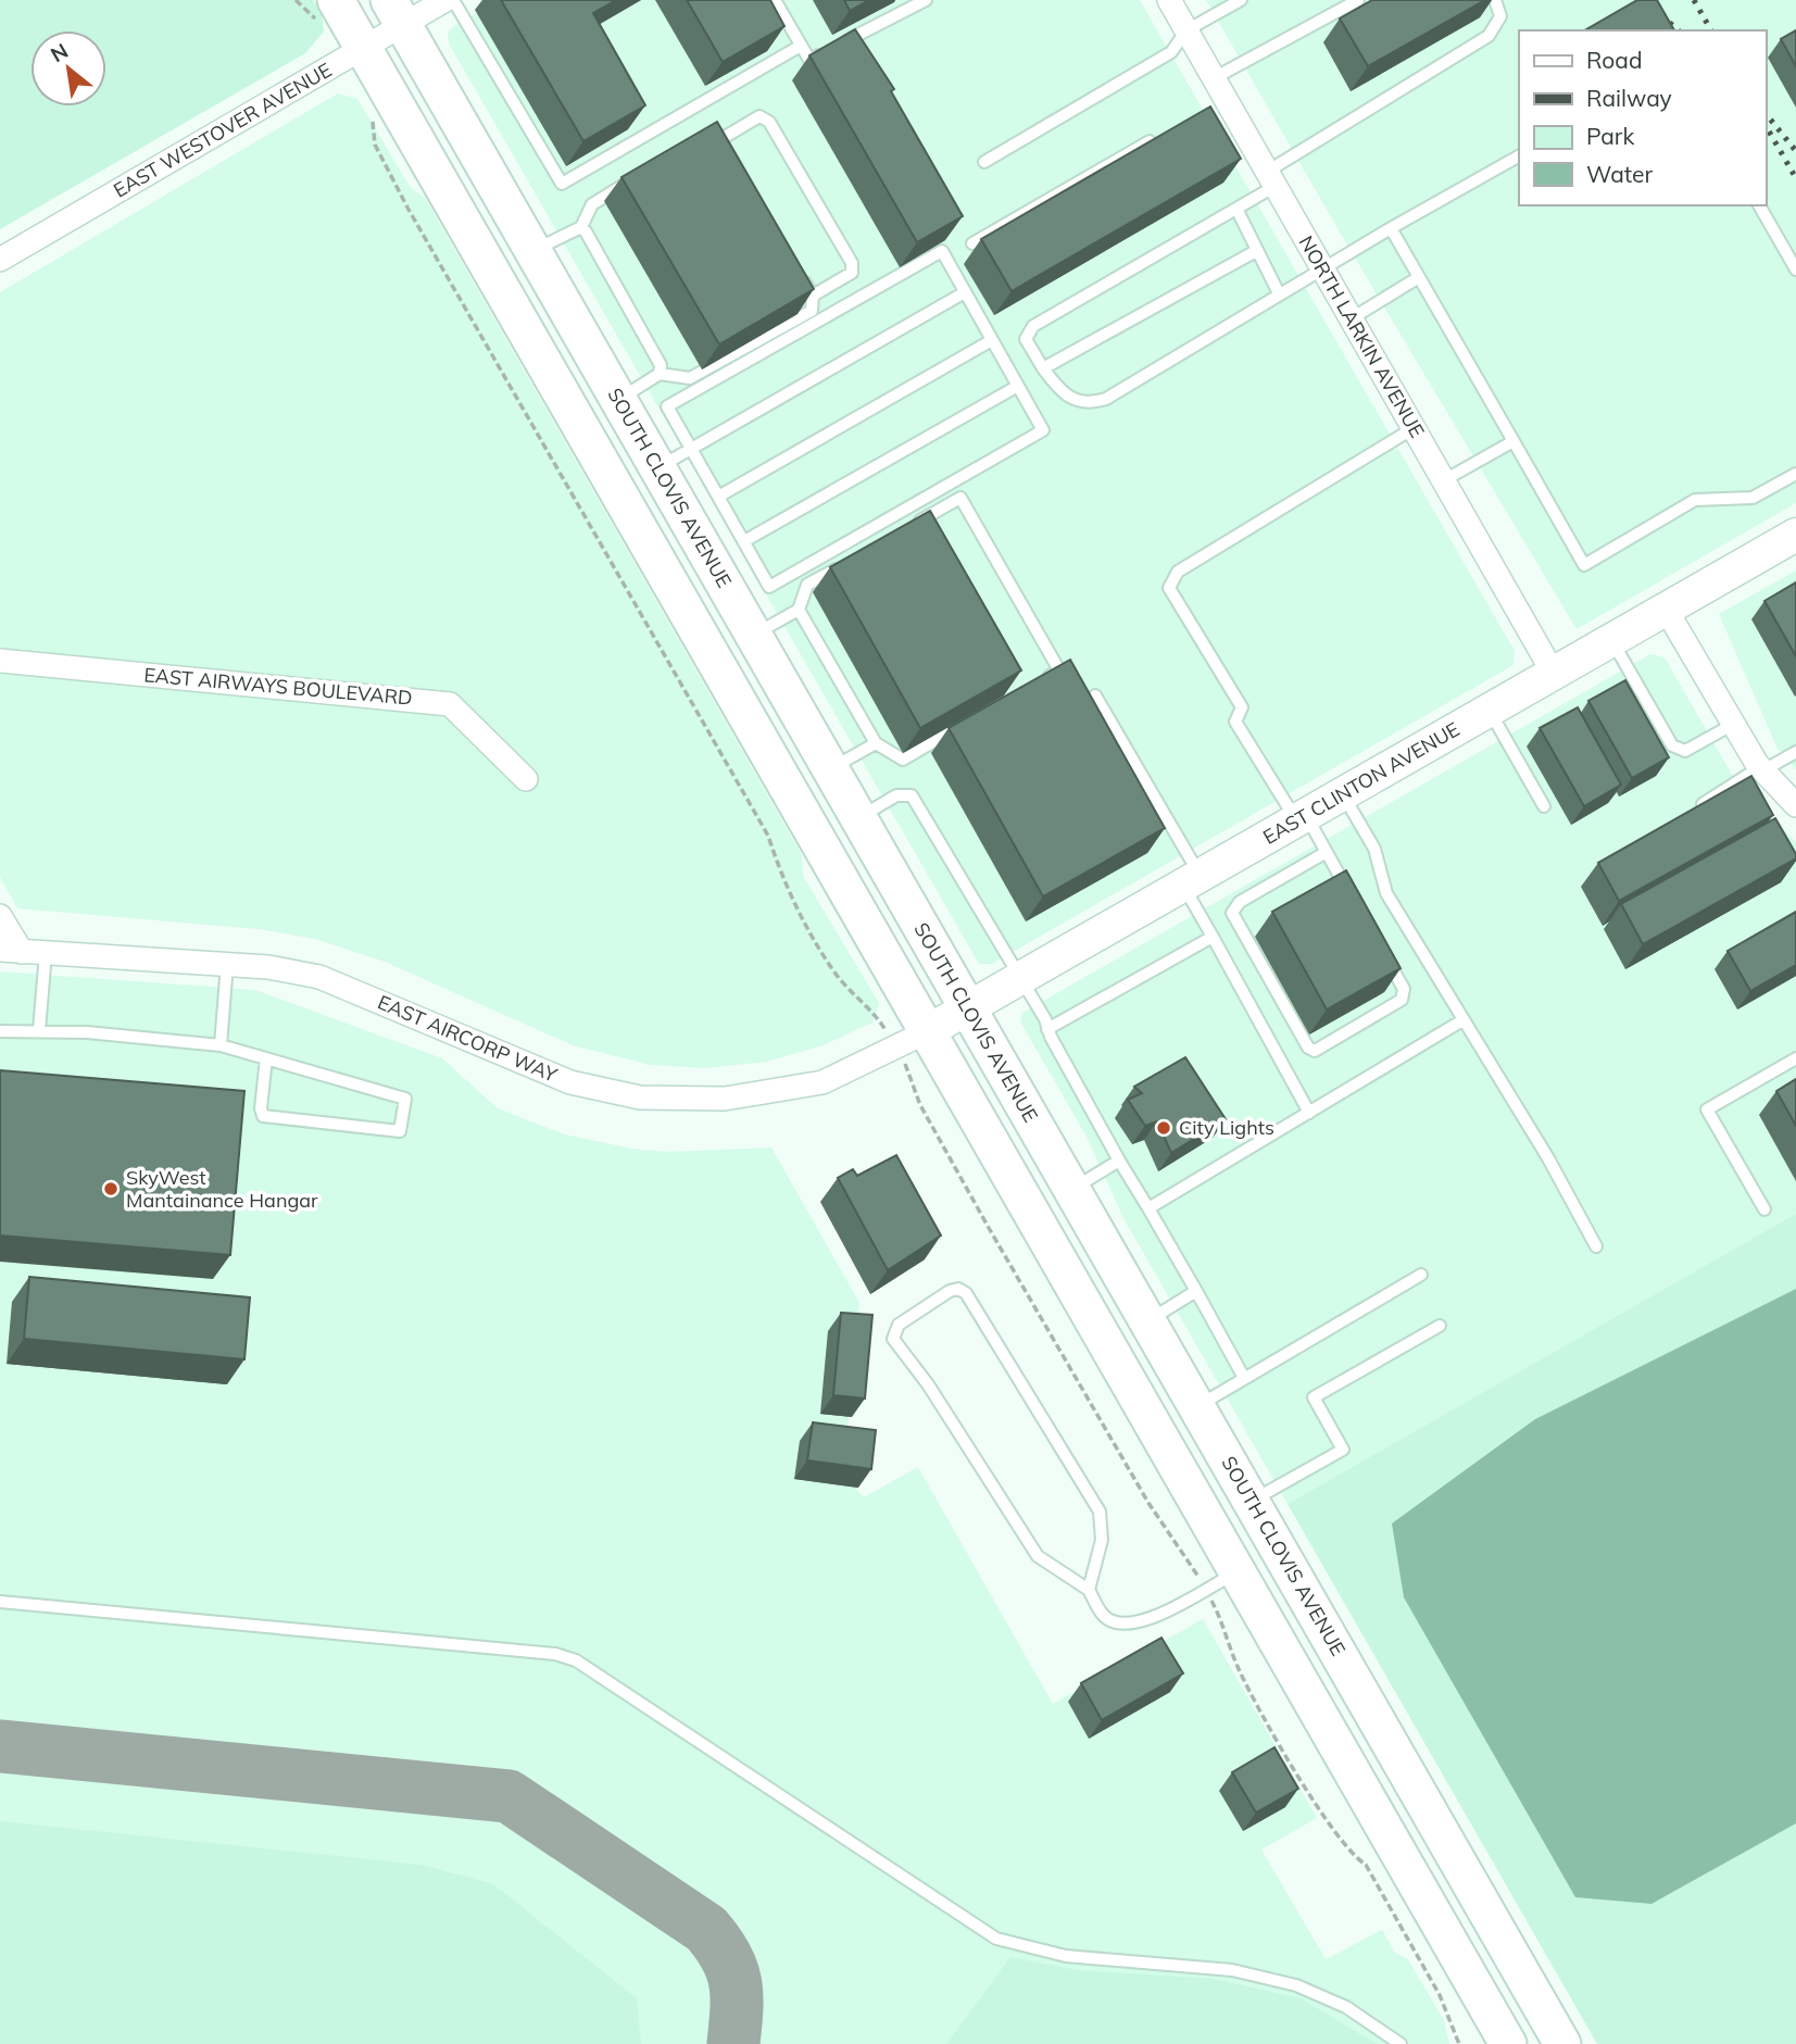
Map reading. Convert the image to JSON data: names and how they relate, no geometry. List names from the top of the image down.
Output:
{
  "streets": {
    "main road": ["SOUTH CLOVIS AVENUE"],
    "street": [
      "EAST WESTOVER AVENUE",
      "NORTH LARKIN AVENUE",
      "EAST AIRWAYS BOULEVARD",
      "EAST CLINTON AVENUE",
      "EAST AIRCORP WAY"
    ]
  },
  "crossings": [
    ["EAST WESTOVER AVENUE", "SOUTH CLOVIS AVENUE"],
    ["NORTH LARKIN AVENUE", "EAST CLINTON AVENUE"],
    ["SOUTH CLOVIS AVENUE", "EAST CLINTON AVENUE"],
    ["EAST CLINTON AVENUE", "EAST AIRCORP WAY"]
  ],
  "places": ["City Lights", "SkyWest Mantainance Hangar"],
  "legend": [
    "Road",
    "Railway",
    "Park",
    "Water"
  ],
  "north": "top left"
}
